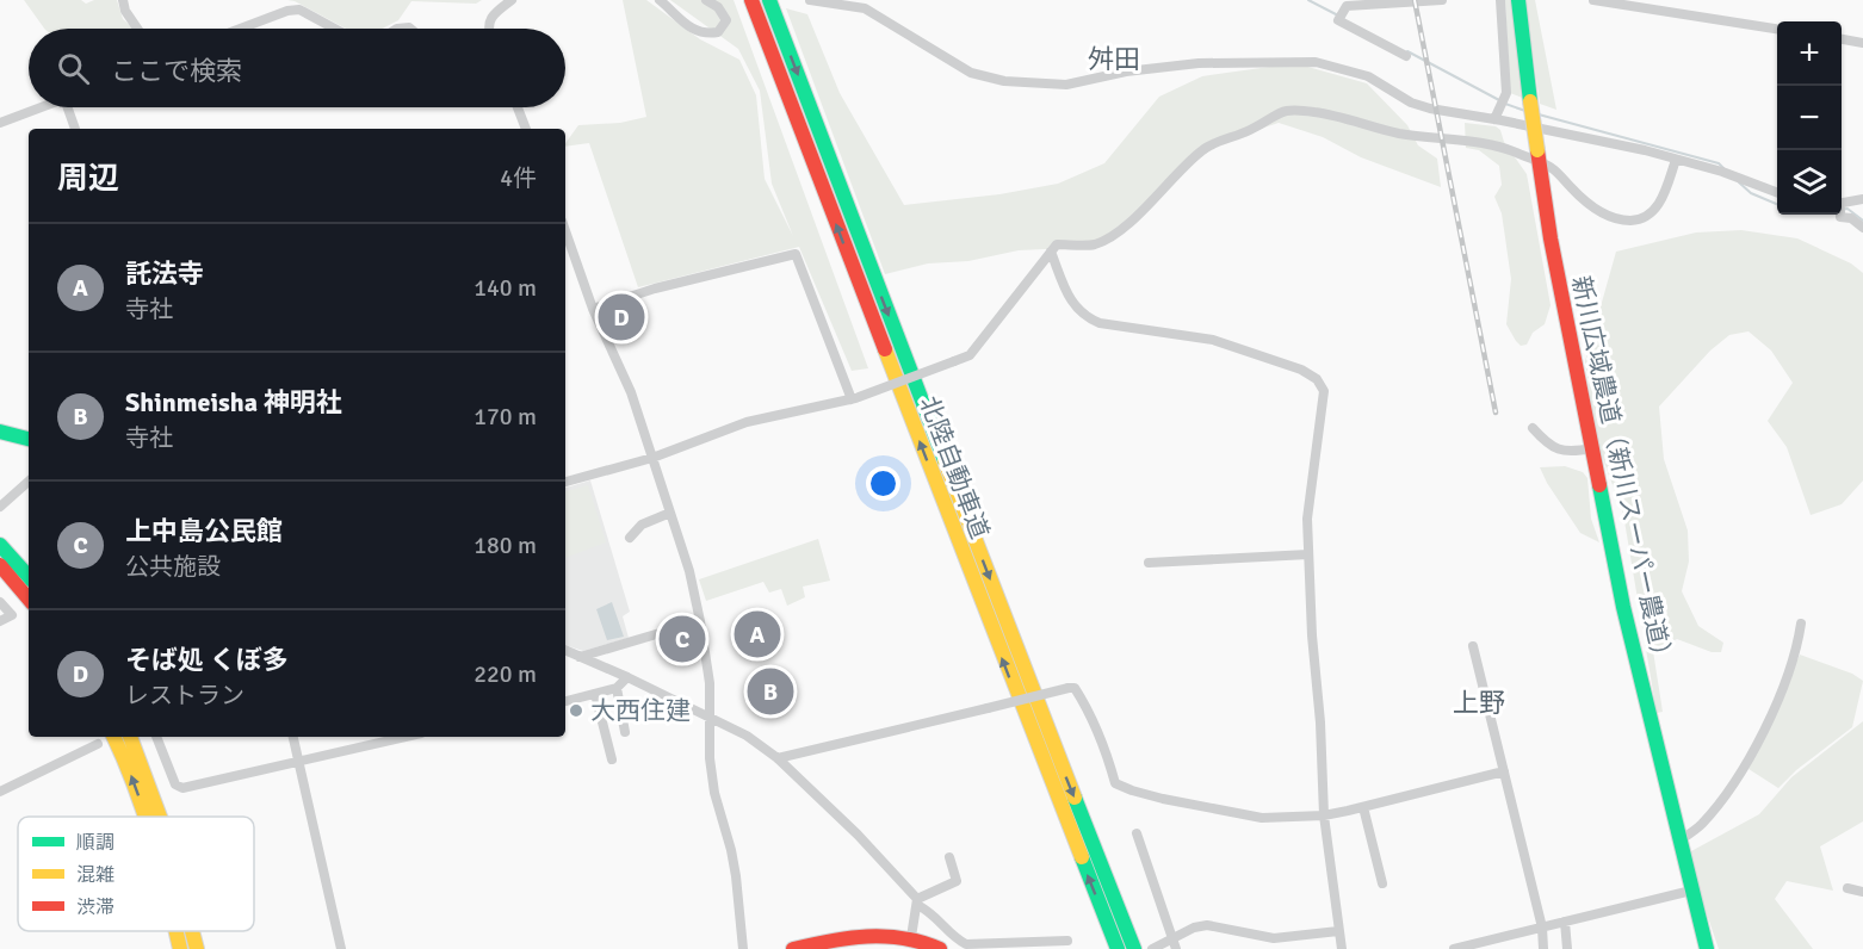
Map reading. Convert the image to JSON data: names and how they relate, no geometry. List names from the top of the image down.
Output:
{
  "streets": {
    "main road": ["北陸自動車道", "新川広域農道（新川スーパー農道）"]
  },
  "districts": ["舛田", "上野"],
  "places": ["大西住建"],
  "legend": ["順調", "混雑", "渋滞"],
  "page": {
    "map_buttons": ["+", "−"],
    "search": "ここで検索",
    "heading": ["周辺", "4件"],
    "list": [
      {
        "mark": "A",
        "name": "託法寺",
        "note": "寺社",
        "value": "140 m"
      },
      {
        "mark": "B",
        "name": "Shinmeisha 神明社",
        "note": "寺社",
        "value": "170 m"
      },
      {
        "mark": "C",
        "name": "上中島公民館",
        "note": "公共施設",
        "value": "180 m"
      },
      {
        "mark": "D",
        "name": "そば処 くぼ多",
        "note": "レストラン",
        "value": "220 m"
      }
    ],
    "pins": [
      "D",
      "A",
      "C",
      "B"
    ]
  }
}
